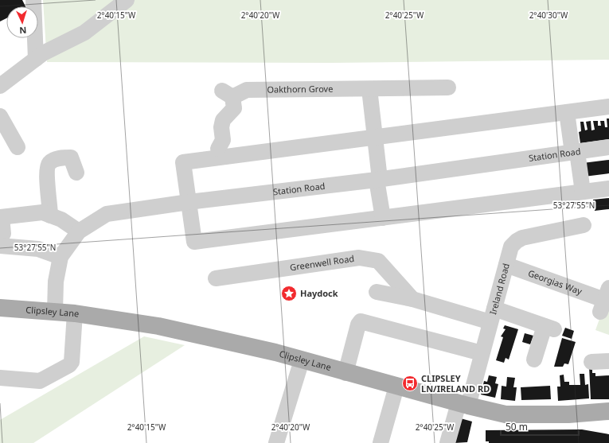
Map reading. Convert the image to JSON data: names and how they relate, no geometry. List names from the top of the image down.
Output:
{
  "streets": {
    "main road": ["Clipsley Lane"],
    "street": [
      "Oakthorn Grove",
      "Station Road",
      "Greenwell Road",
      "Georgias Way",
      "Ireland Road"
    ]
  },
  "crossings": [
    ["Station Road", "Clipsley Lane"],
    ["Georgias Way", "Ireland Road"],
    ["Ireland Road", "Clipsley Lane"]
  ],
  "places": {
    "place": ["Haydock"],
    "bus stop": ["CLIPSLEY LN/IRELAND RD"]
  },
  "scale_bar": "50 m",
  "north": "bottom",
  "coordinates": [
    "2°40'15\"W",
    "2°40'20\"W",
    "2°40'25\"W",
    "2°40'30\"W",
    "53°27'55\"N"
  ]
}
